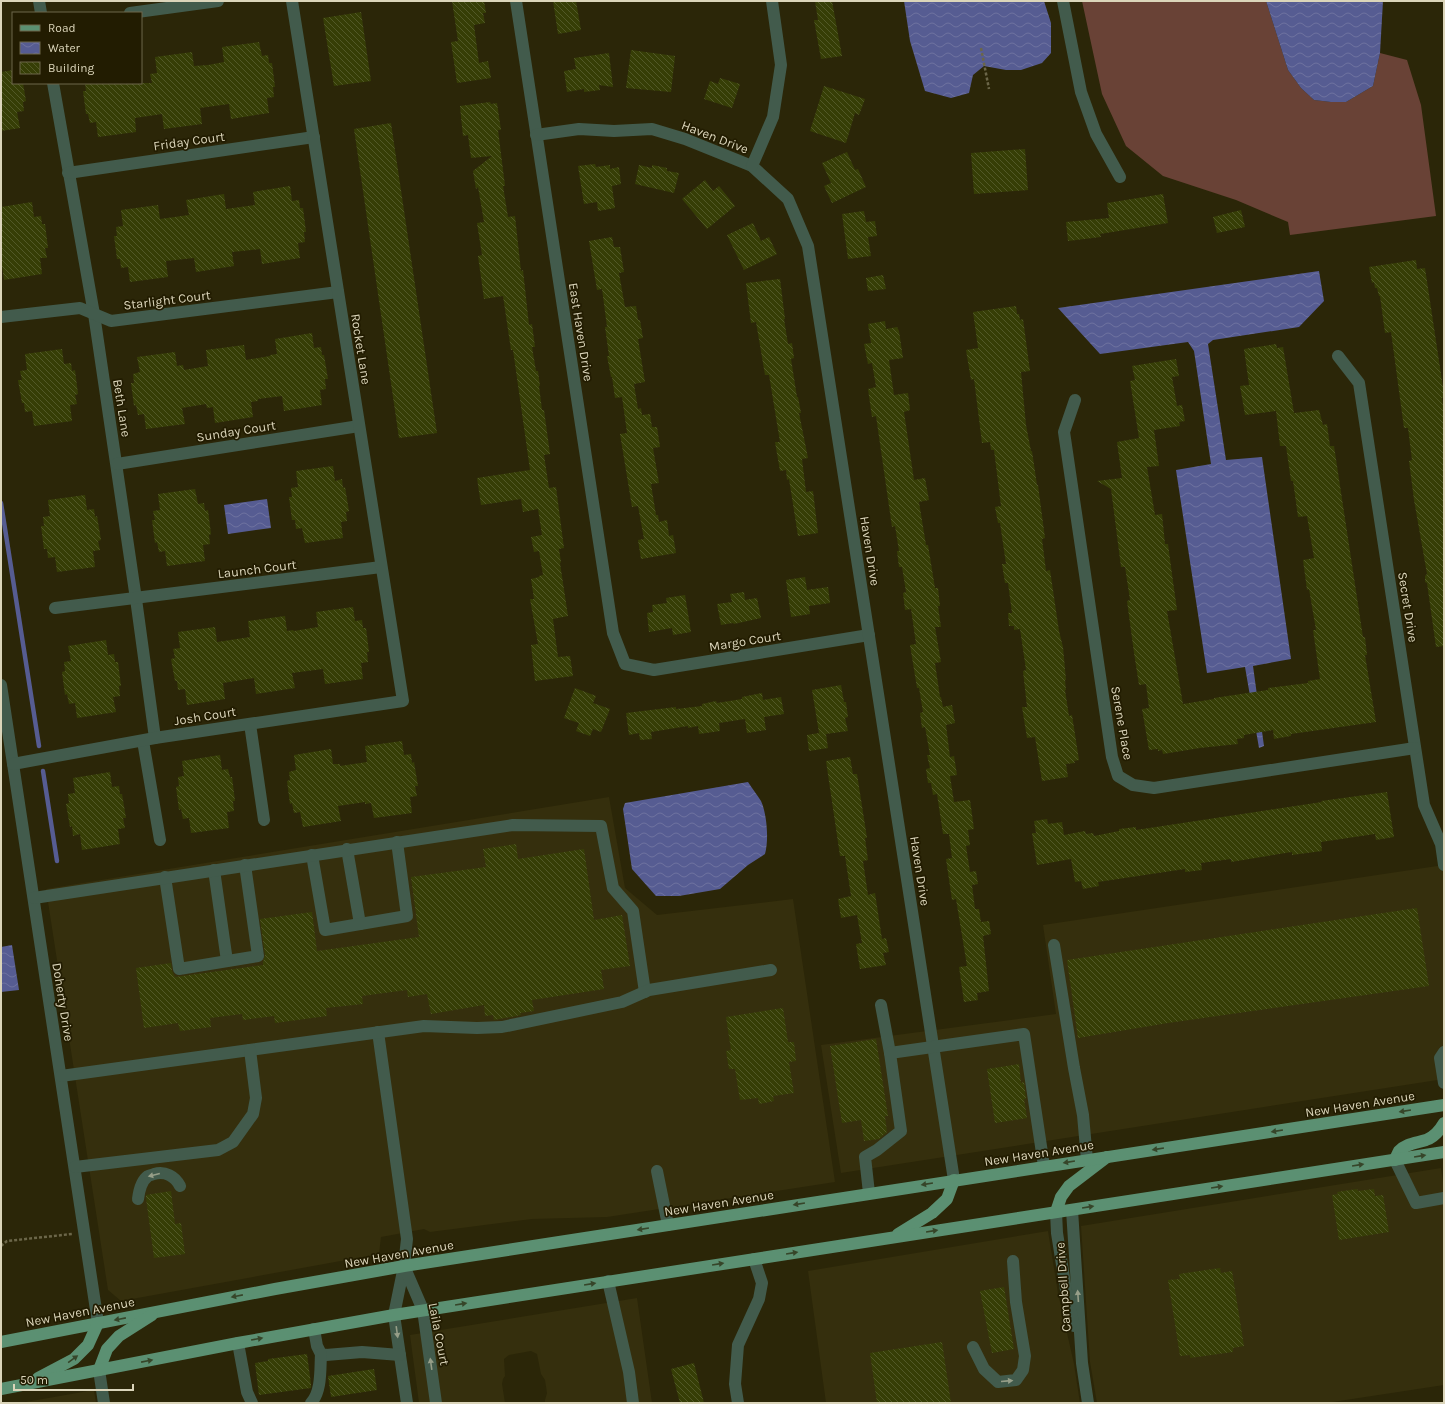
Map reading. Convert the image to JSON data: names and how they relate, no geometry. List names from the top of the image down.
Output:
{
  "streets": {
    "main road": ["New Haven Avenue"],
    "street": [
      "Haven Drive",
      "Friday Court",
      "Starlight Court",
      "East Haven Drive",
      "Rocket Lane",
      "Beth Lane",
      "Sunday Court",
      "Launch Court",
      "Secret Drive",
      "Margo Court",
      "Josh Court",
      "Serene Place",
      "Doherty Drive",
      "Campbell Drive",
      "Laila Court"
    ]
  },
  "crossings": [
    ["Haven Drive", "East Haven Drive"],
    ["Haven Drive", "Margo Court"],
    ["Haven Drive", "New Haven Avenue"],
    ["Friday Court", "Rocket Lane"],
    ["Friday Court", "Beth Lane"],
    ["Starlight Court", "Rocket Lane"],
    ["Starlight Court", "Beth Lane"],
    ["East Haven Drive", "Margo Court"],
    ["Rocket Lane", "Sunday Court"],
    ["Rocket Lane", "Launch Court"],
    ["Rocket Lane", "Josh Court"],
    ["Beth Lane", "Sunday Court"],
    ["Beth Lane", "Launch Court"],
    ["Beth Lane", "Josh Court"],
    ["Secret Drive", "Serene Place"],
    ["Josh Court", "Doherty Drive"],
    ["Doherty Drive", "New Haven Avenue"],
    ["New Haven Avenue", "Laila Court"]
  ],
  "legend": ["Road", "Water", "Building"],
  "scale_bar": "50 m"
}
